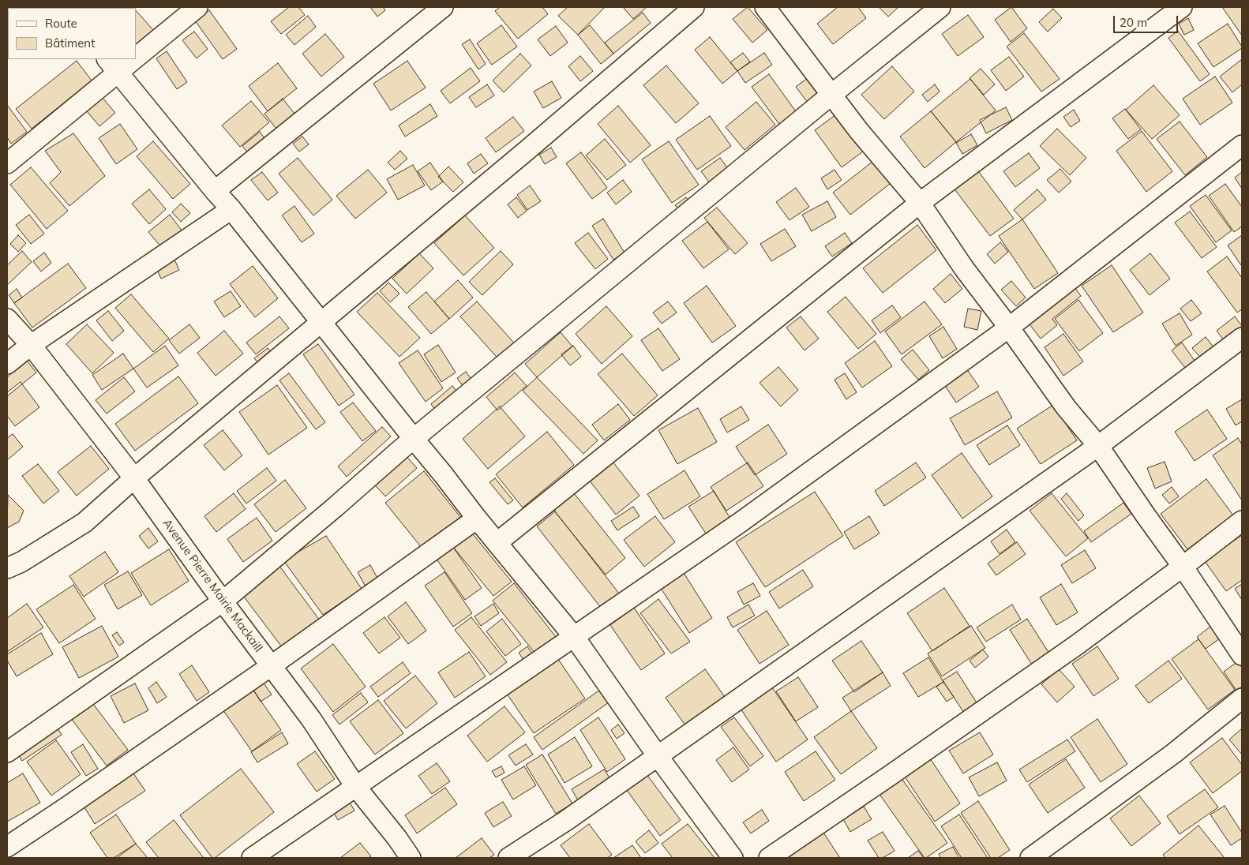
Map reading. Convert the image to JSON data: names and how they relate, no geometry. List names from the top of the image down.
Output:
{
  "streets": {
    "street": ["Avenue Pierre Mairie Mackaill"]
  },
  "legend": ["Route", "Bâtiment"],
  "scale_bar": "20 m"
}
